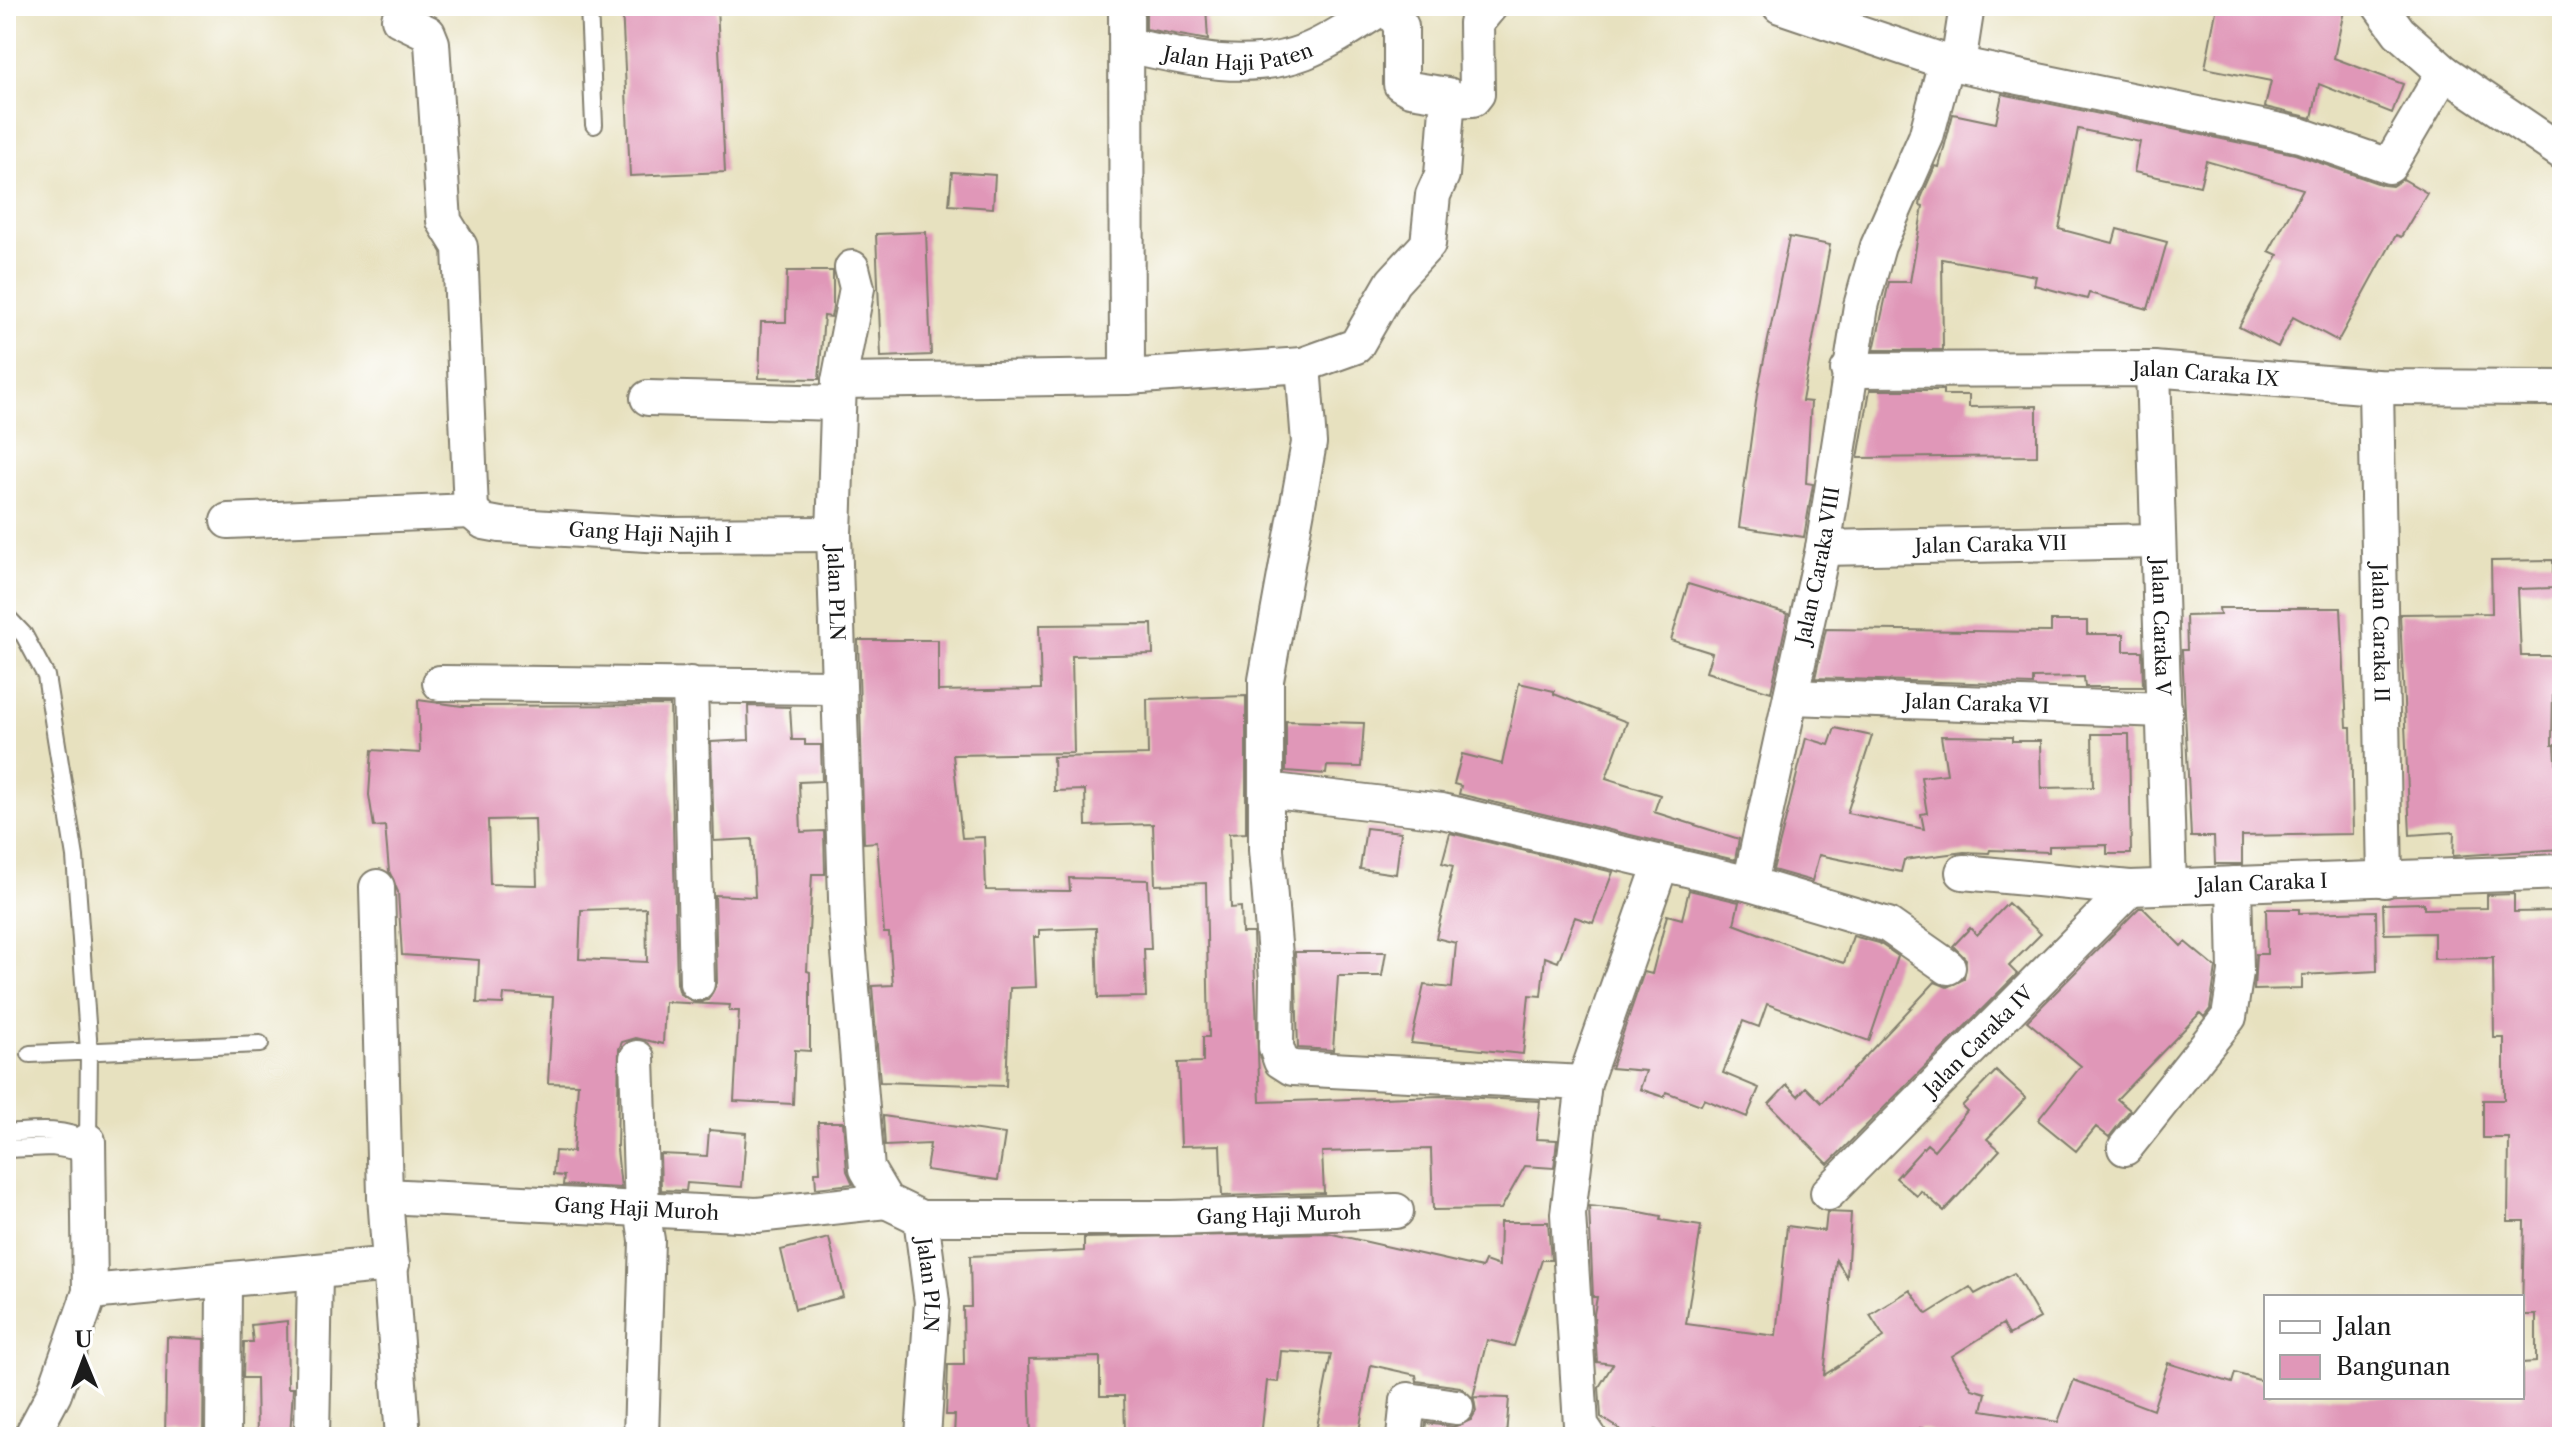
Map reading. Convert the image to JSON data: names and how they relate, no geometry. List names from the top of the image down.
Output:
{
  "streets": {
    "street": [
      "Jalan Haji Paten",
      "Jalan Caraka IX",
      "Gang Haji Najih I",
      "Jalan Caraka VII",
      "Jalan Caraka VIII",
      "Jalan PLN",
      "Jalan Caraka V",
      "Jalan Caraka II",
      "Jalan Caraka VI",
      "Jalan Caraka I",
      "Jalan Caraka IV",
      "Gang Haji Muroh"
    ]
  },
  "crossings": [
    ["Jalan Caraka IX", "Jalan Caraka VIII"],
    ["Jalan Caraka IX", "Jalan Caraka V"],
    ["Jalan Caraka IX", "Jalan Caraka II"],
    ["Gang Haji Najih I", "Jalan PLN"],
    ["Jalan Caraka VII", "Jalan Caraka VIII"],
    ["Jalan Caraka VII", "Jalan Caraka V"],
    ["Jalan Caraka VIII", "Jalan Caraka VI"],
    ["Jalan PLN", "Gang Haji Muroh"],
    ["Jalan Caraka V", "Jalan Caraka VI"],
    ["Jalan Caraka V", "Jalan Caraka I"],
    ["Jalan Caraka II", "Jalan Caraka I"],
    ["Jalan Caraka I", "Jalan Caraka IV"]
  ],
  "legend": ["Jalan", "Bangunan"],
  "north": "top"
}
